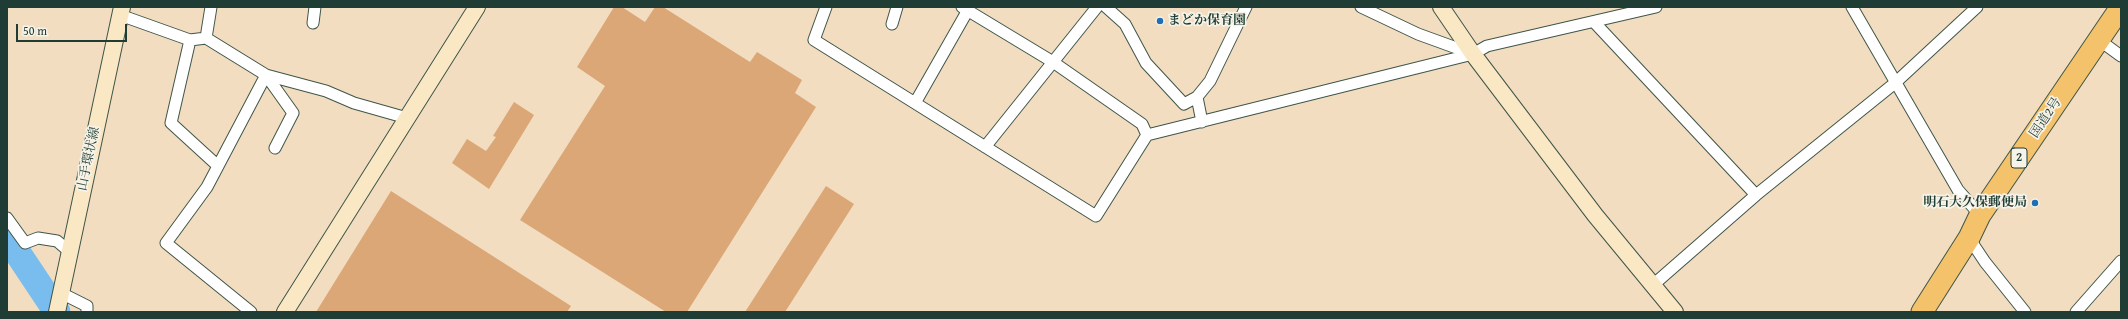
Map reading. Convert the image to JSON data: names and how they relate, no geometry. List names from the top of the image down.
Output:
{
  "streets": {
    "highway": ["国道2号", "2"],
    "street": ["山手環状線"]
  },
  "places": ["まどか保育園", "明石大久保郵便局"],
  "scale_bar": "50 m"
}
